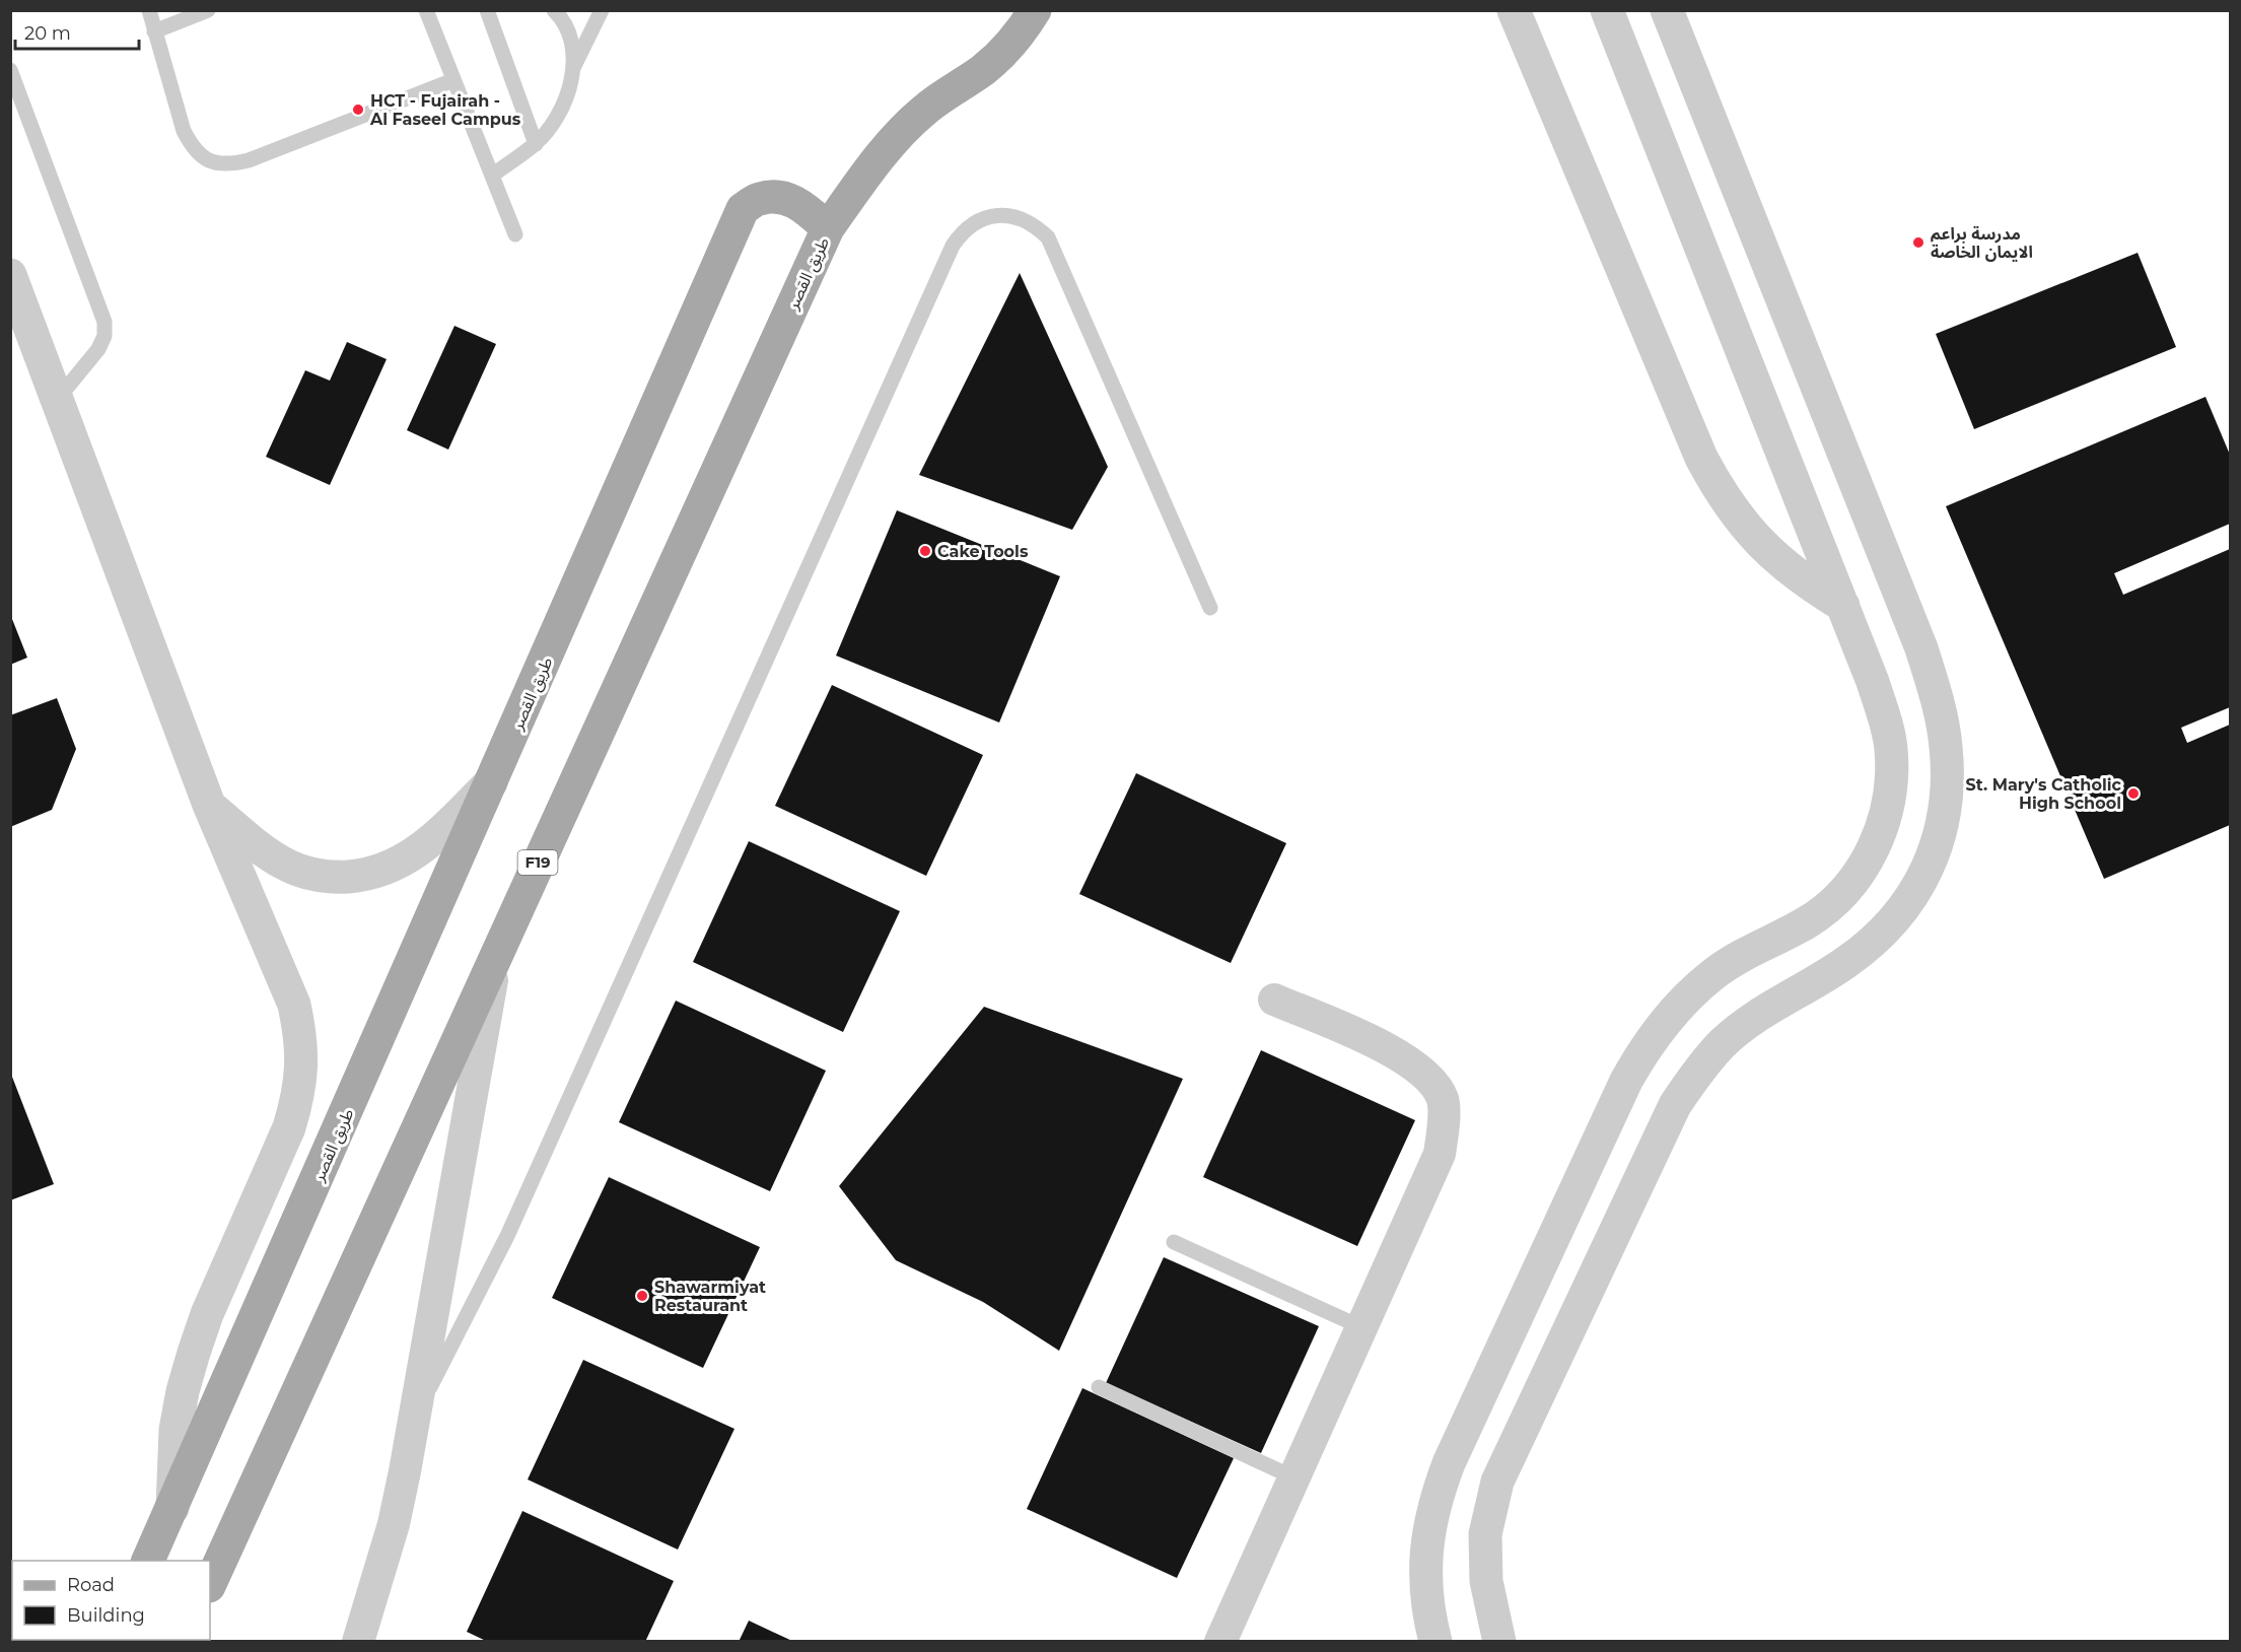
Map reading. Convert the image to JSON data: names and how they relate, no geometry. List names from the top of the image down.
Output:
{
  "streets": {
    "main road": ["طريق القصر", "F19"]
  },
  "places": [
    "HCT - Fujairah - Al Faseel Campus",
    "مدرسة براعم الايمان الخاصة",
    "Cake Tools",
    "St. Mary's Catholic High School",
    "Shawarmiyat Restaurant"
  ],
  "legend": ["Road", "Building"],
  "scale_bar": "20 m"
}
